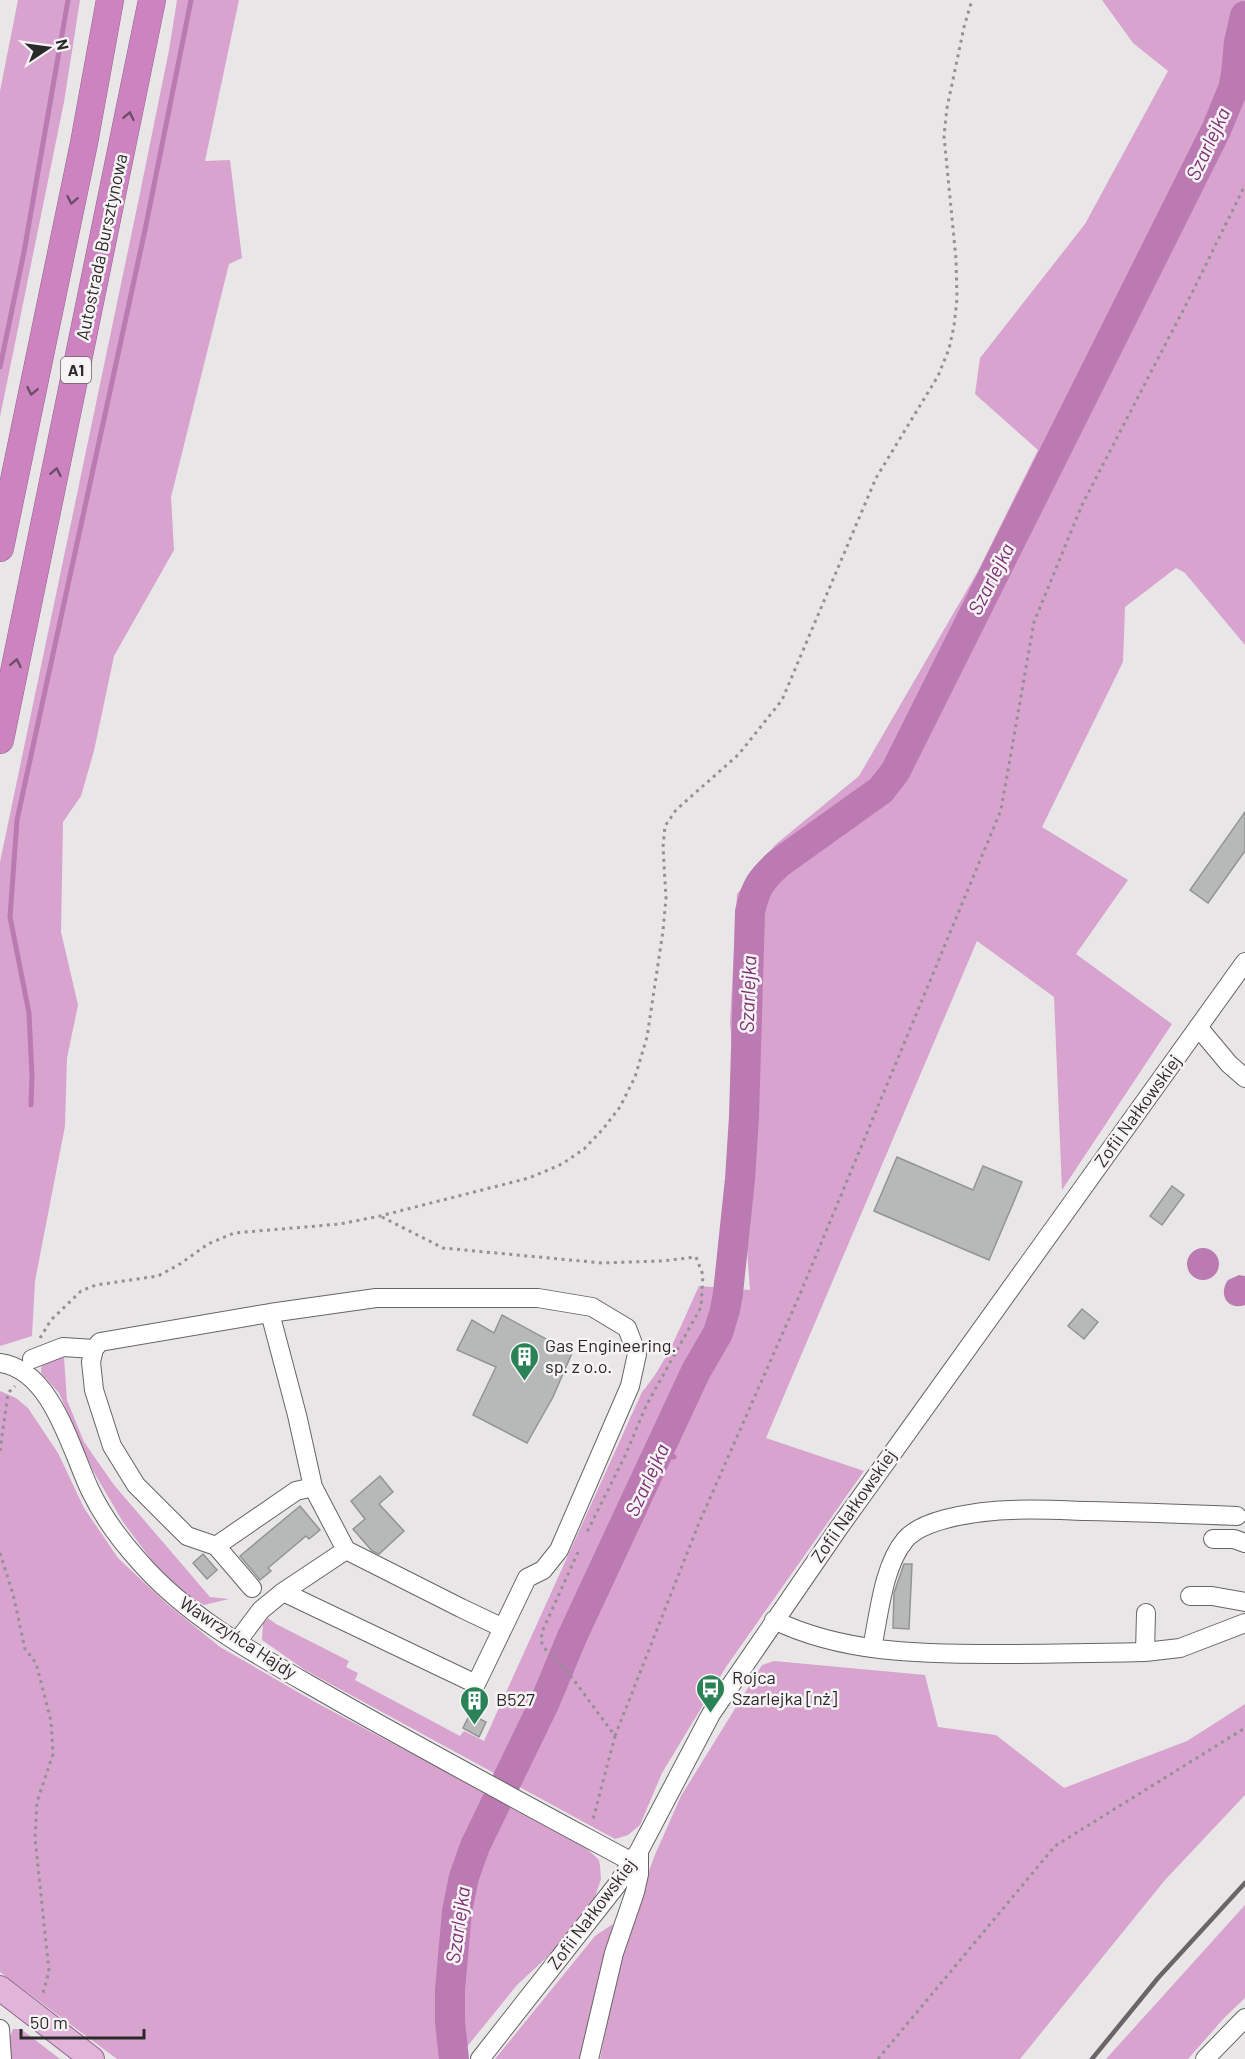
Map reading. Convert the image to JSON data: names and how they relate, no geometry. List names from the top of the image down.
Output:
{
  "streets": {
    "highway": ["Autostrada Bursztynowa", "A1"],
    "street": ["Zofii Nałkowskiej", "Wawrzyńca Hajdy"]
  },
  "water": ["Szarlejka"],
  "places": {
    "building": ["Gas Engineering. sp. z o.o.", "B527"],
    "bus stop": ["Rojca Szarlejka [nż]"]
  },
  "scale_bar": "50 m",
  "north": "right"
}
